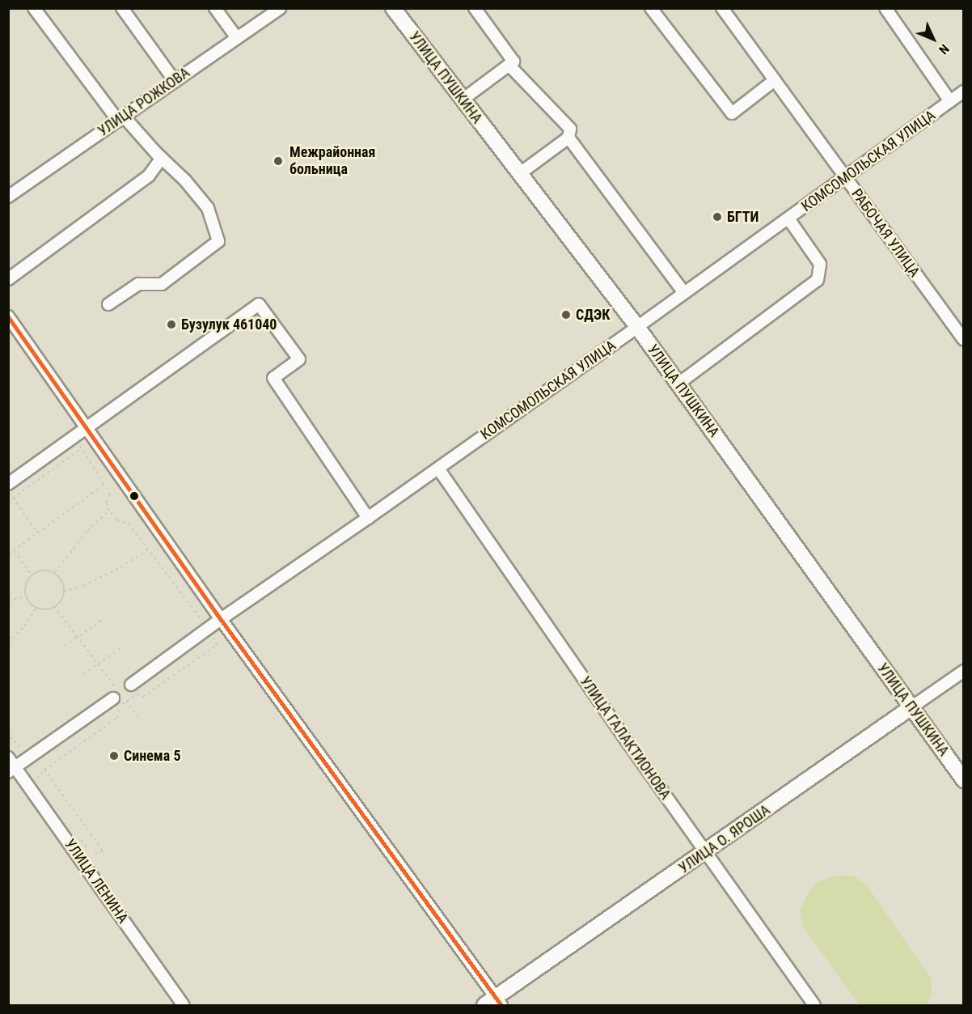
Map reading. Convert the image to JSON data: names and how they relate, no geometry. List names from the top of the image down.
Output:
{
  "streets": {
    "main road": ["УЛИЦА ПУШКИНА", "УЛИЦА О. ЯРОША"],
    "street": [
      "УЛИЦА РОЖКОВА",
      "КОМСОМОЛЬСКАЯ УЛИЦА",
      "РАБОЧАЯ УЛИЦА",
      "УЛИЦА ГАЛАКТИОНОВА",
      "УЛИЦА ЛЕНИНА"
    ]
  },
  "crossings": [
    ["УЛИЦА ПУШКИНА", "КОМСОМОЛЬСКАЯ УЛИЦА"],
    ["УЛИЦА ПУШКИНА", "УЛИЦА О. ЯРОША"],
    ["КОМСОМОЛЬСКАЯ УЛИЦА", "РАБОЧАЯ УЛИЦА"],
    ["КОМСОМОЛЬСКАЯ УЛИЦА", "УЛИЦА ГАЛАКТИОНОВА"],
    ["УЛИЦА ГАЛАКТИОНОВА", "УЛИЦА О. ЯРОША"]
  ],
  "places": [
    "Межрайонная больница",
    "БГТИ",
    "СДЭК",
    "Бузулук 461040",
    "Синема 5"
  ],
  "north": "bottom right"
}
